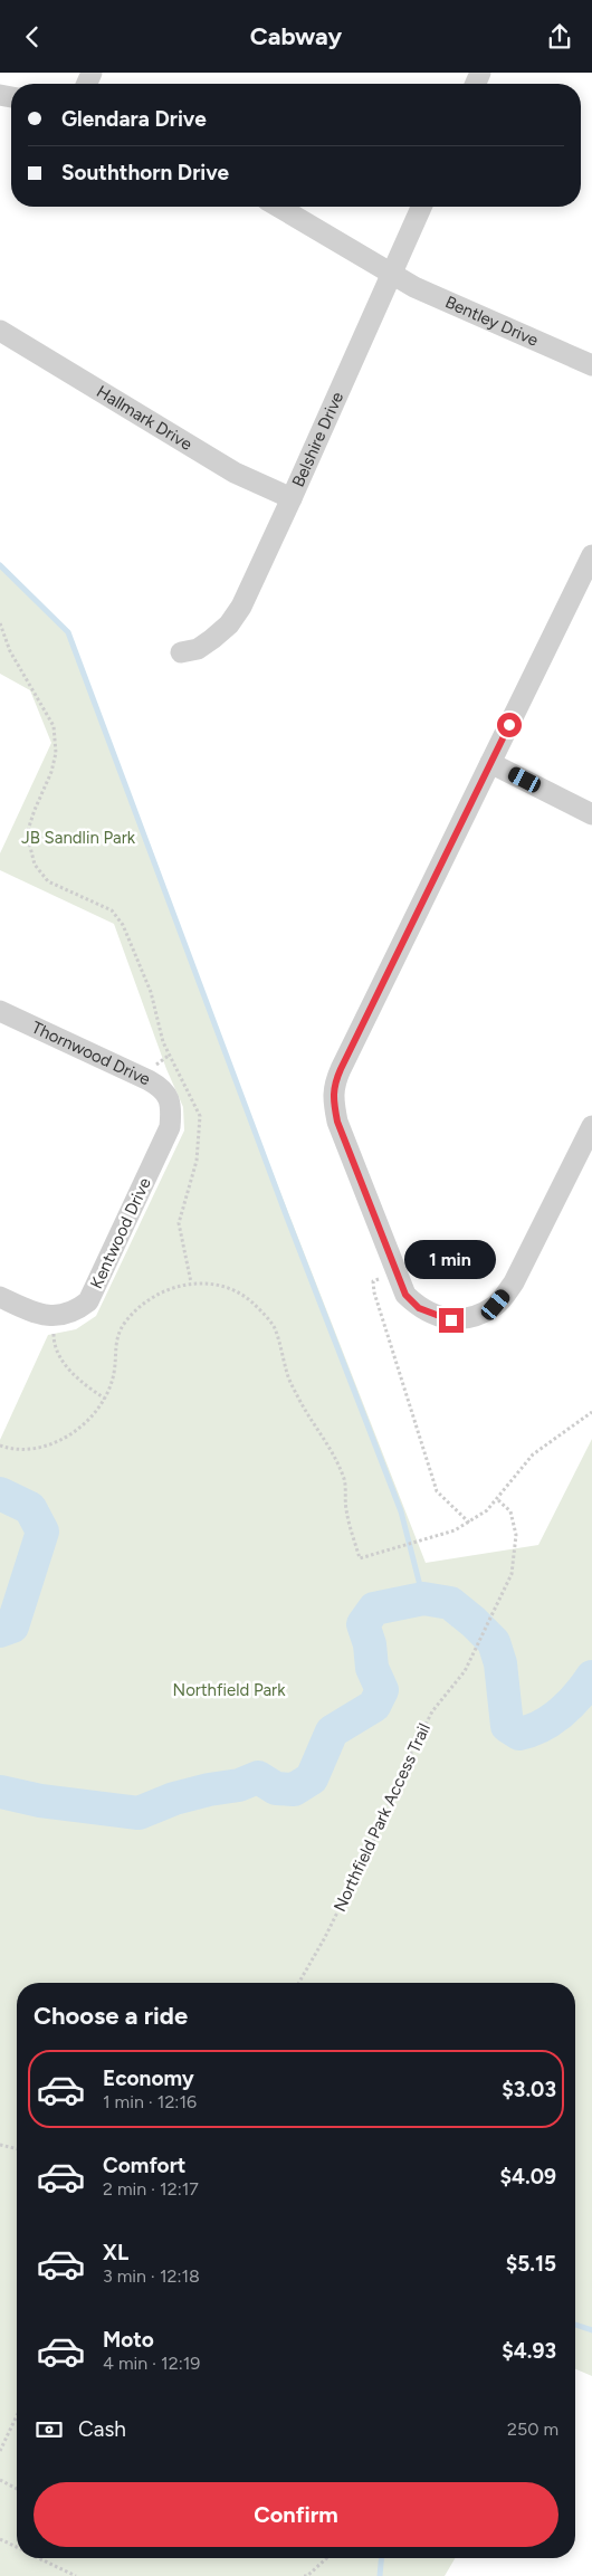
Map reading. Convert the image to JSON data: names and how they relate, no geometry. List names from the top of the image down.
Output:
{
  "streets": {
    "street": [
      "Bentley Drive",
      "Hallmark Drive",
      "Belshire Drive",
      "Thornwood Drive",
      "Kentwood Drive"
    ],
    "path": ["Northfield Park Access Trail"]
  },
  "crossings": [
    ["Bentley Drive", "Belshire Drive"],
    ["Hallmark Drive", "Belshire Drive"],
    ["Thornwood Drive", "Kentwood Drive"]
  ],
  "parks": ["JB Sandlin Park", "Northfield Park"],
  "page": {
    "header": "Cabway",
    "banner": ["Glendara Drive", "Souththorn Drive"],
    "bubble": "1 min",
    "heading": "Choose a ride",
    "list": [
      {
        "name": "Economy",
        "note": "1 min · 12:16",
        "value": "$3.03"
      },
      {
        "name": "Comfort",
        "note": "2 min · 12:17",
        "value": "$4.09"
      },
      {
        "name": "XL",
        "note": "3 min · 12:18",
        "value": "$5.15"
      },
      {
        "name": "Moto",
        "note": "4 min · 12:19",
        "value": "$4.93"
      }
    ],
    "pay": ["Cash", "250 m"],
    "buttons": "Confirm"
  }
}
